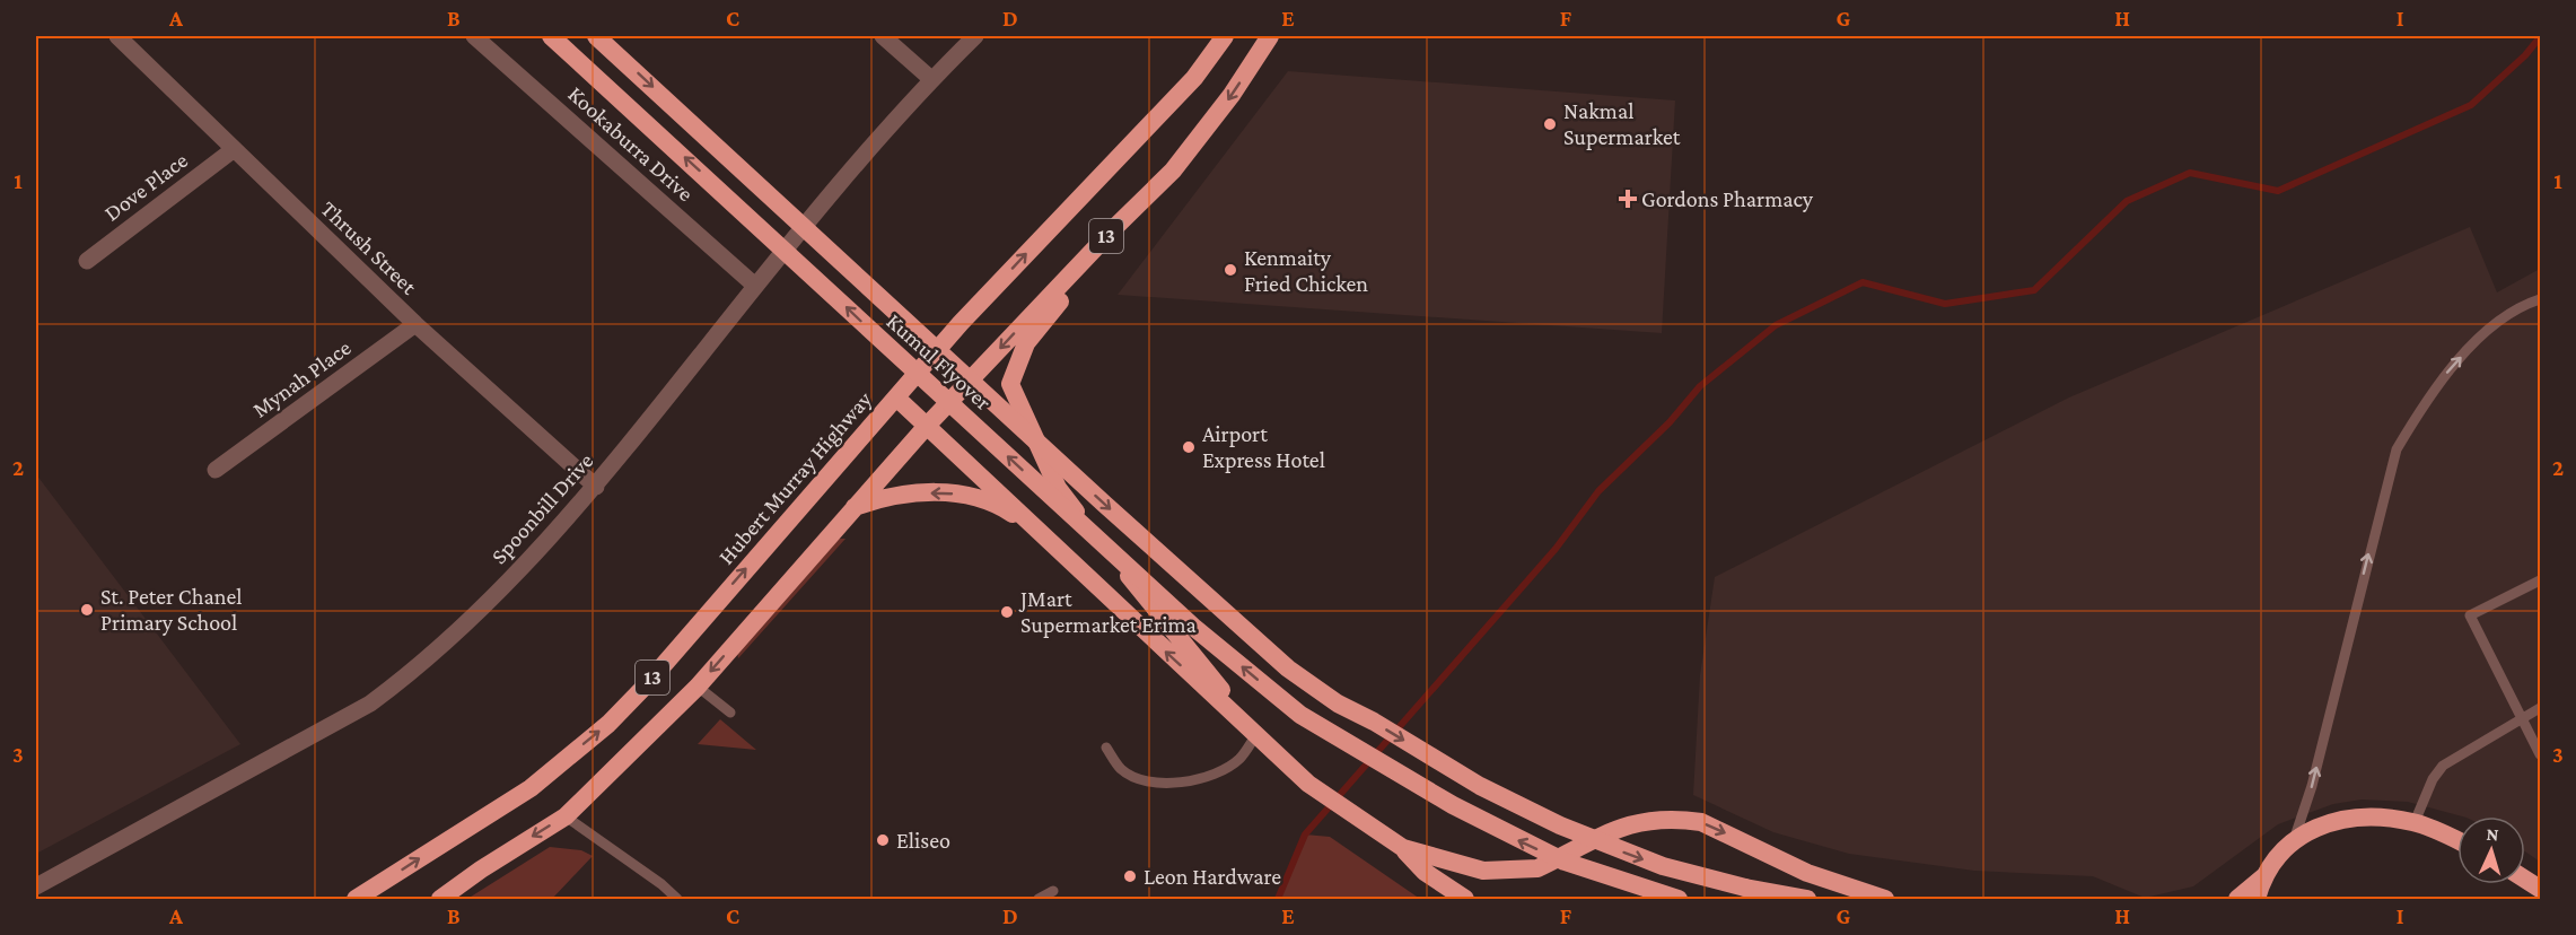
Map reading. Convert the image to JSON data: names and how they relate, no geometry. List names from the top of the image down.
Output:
{
  "streets": {
    "highway": ["13", "Kumul Flyover", "Hubert Murray Highway"],
    "street": [
      "Kookaburra Drive",
      "Dove Place",
      "Thrush Street",
      "Mynah Place",
      "Spoonbill Drive"
    ]
  },
  "crossings": [
    ["Kookaburra Drive", "Spoonbill Drive"],
    ["Dove Place", "Thrush Street"],
    ["Thrush Street", "Mynah Place"],
    ["Thrush Street", "Spoonbill Drive"]
  ],
  "places": {
    "other": [
      "Nakmal Supermarket",
      "Kenmaity Fried Chicken",
      "Airport Express Hotel",
      "St. Peter Chanel Primary School",
      "JMart Supermarket Erima",
      "Eliseo",
      "Leon Hardware"
    ],
    "health": ["Gordons Pharmacy"]
  },
  "north": "top",
  "grid": {
    "columns": [
      "A",
      "B",
      "C",
      "D",
      "E",
      "F",
      "G",
      "H",
      "I"
    ],
    "rows": ["1", "2", "3"]
  }
}
